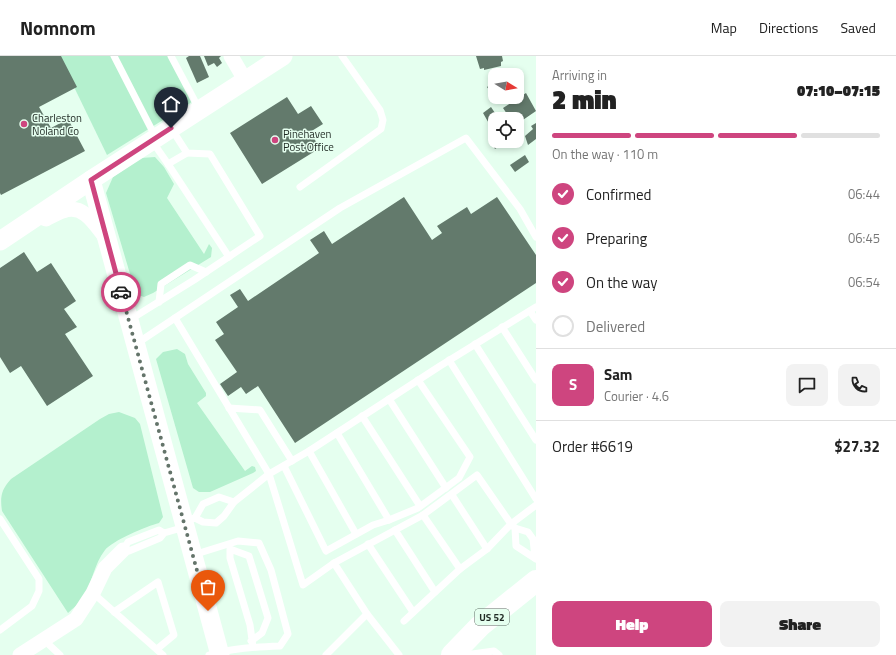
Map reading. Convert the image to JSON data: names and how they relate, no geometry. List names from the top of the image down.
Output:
{
  "streets": {
    "main road": ["US 52"]
  },
  "places": ["Charleston Noland Co", "Pinehaven Post Office"],
  "north": "right",
  "page": {
    "header": "Nomnom",
    "nav": ["Map", "Directions", "Saved"],
    "heading": ["2 min", "Arriving in", "07:10–07:15"],
    "panel": [
      "Sam",
      "Courier · 4.6",
      "Order #6619",
      "$27.32"
    ],
    "bar": "On the way · 110 m",
    "list": [
      ["Confirmed", "06:44"],
      ["Preparing", "06:45"],
      ["On the way", "06:54"],
      "Delivered"
    ],
    "round": "S",
    "buttons": ["Help", "Share"]
  }
}
